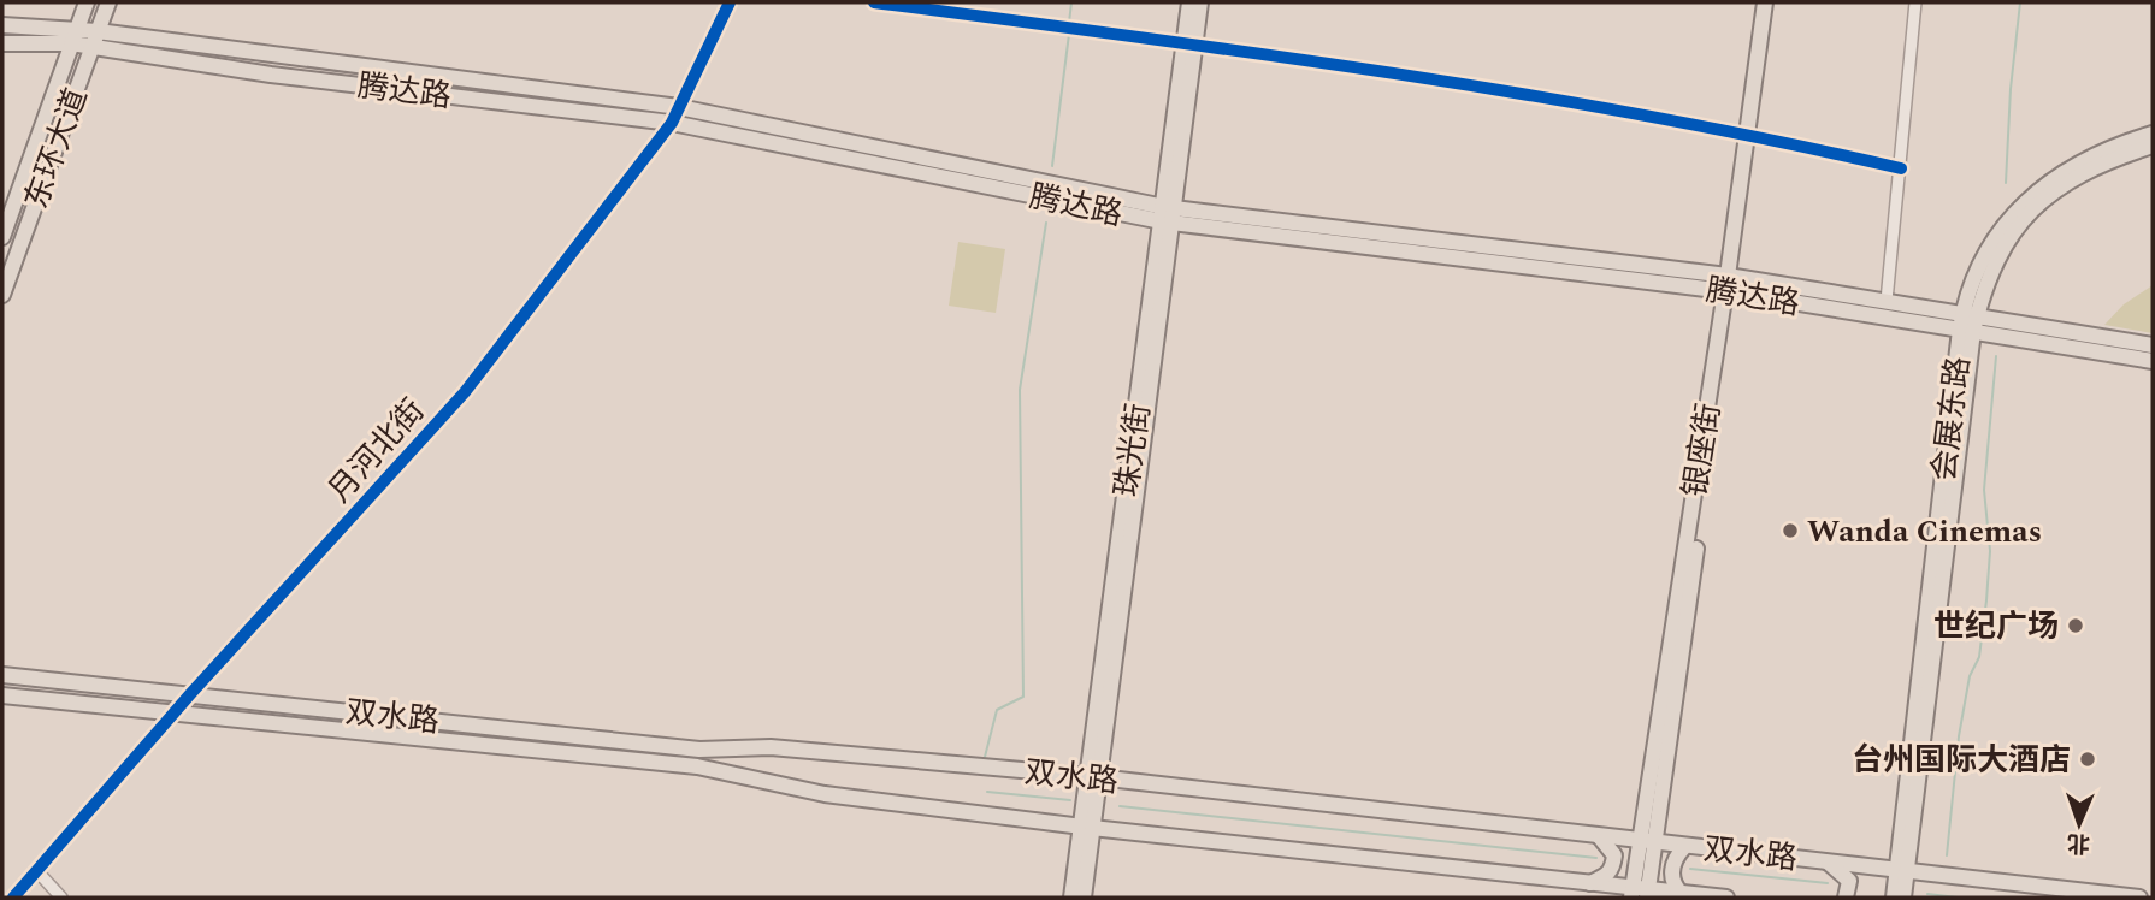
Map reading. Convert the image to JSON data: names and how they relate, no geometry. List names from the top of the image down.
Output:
{
  "streets": {
    "main road": [
      "腾达路",
      "东环大道",
      "会展东路",
      "珠光街",
      "银座街",
      "双水路"
    ],
    "street": ["月河北街"]
  },
  "crossings": [
    ["腾达路", "东环大道"],
    ["腾达路", "会展东路"],
    ["腾达路", "月河北街"],
    ["腾达路", "珠光街"],
    ["腾达路", "银座街"],
    ["会展东路", "双水路"],
    ["月河北街", "双水路"],
    ["珠光街", "双水路"],
    ["银座街", "双水路"]
  ],
  "places": ["Wanda Cinemas", "世纪广场", "台州国际大酒店"],
  "north": "bottom"
}
